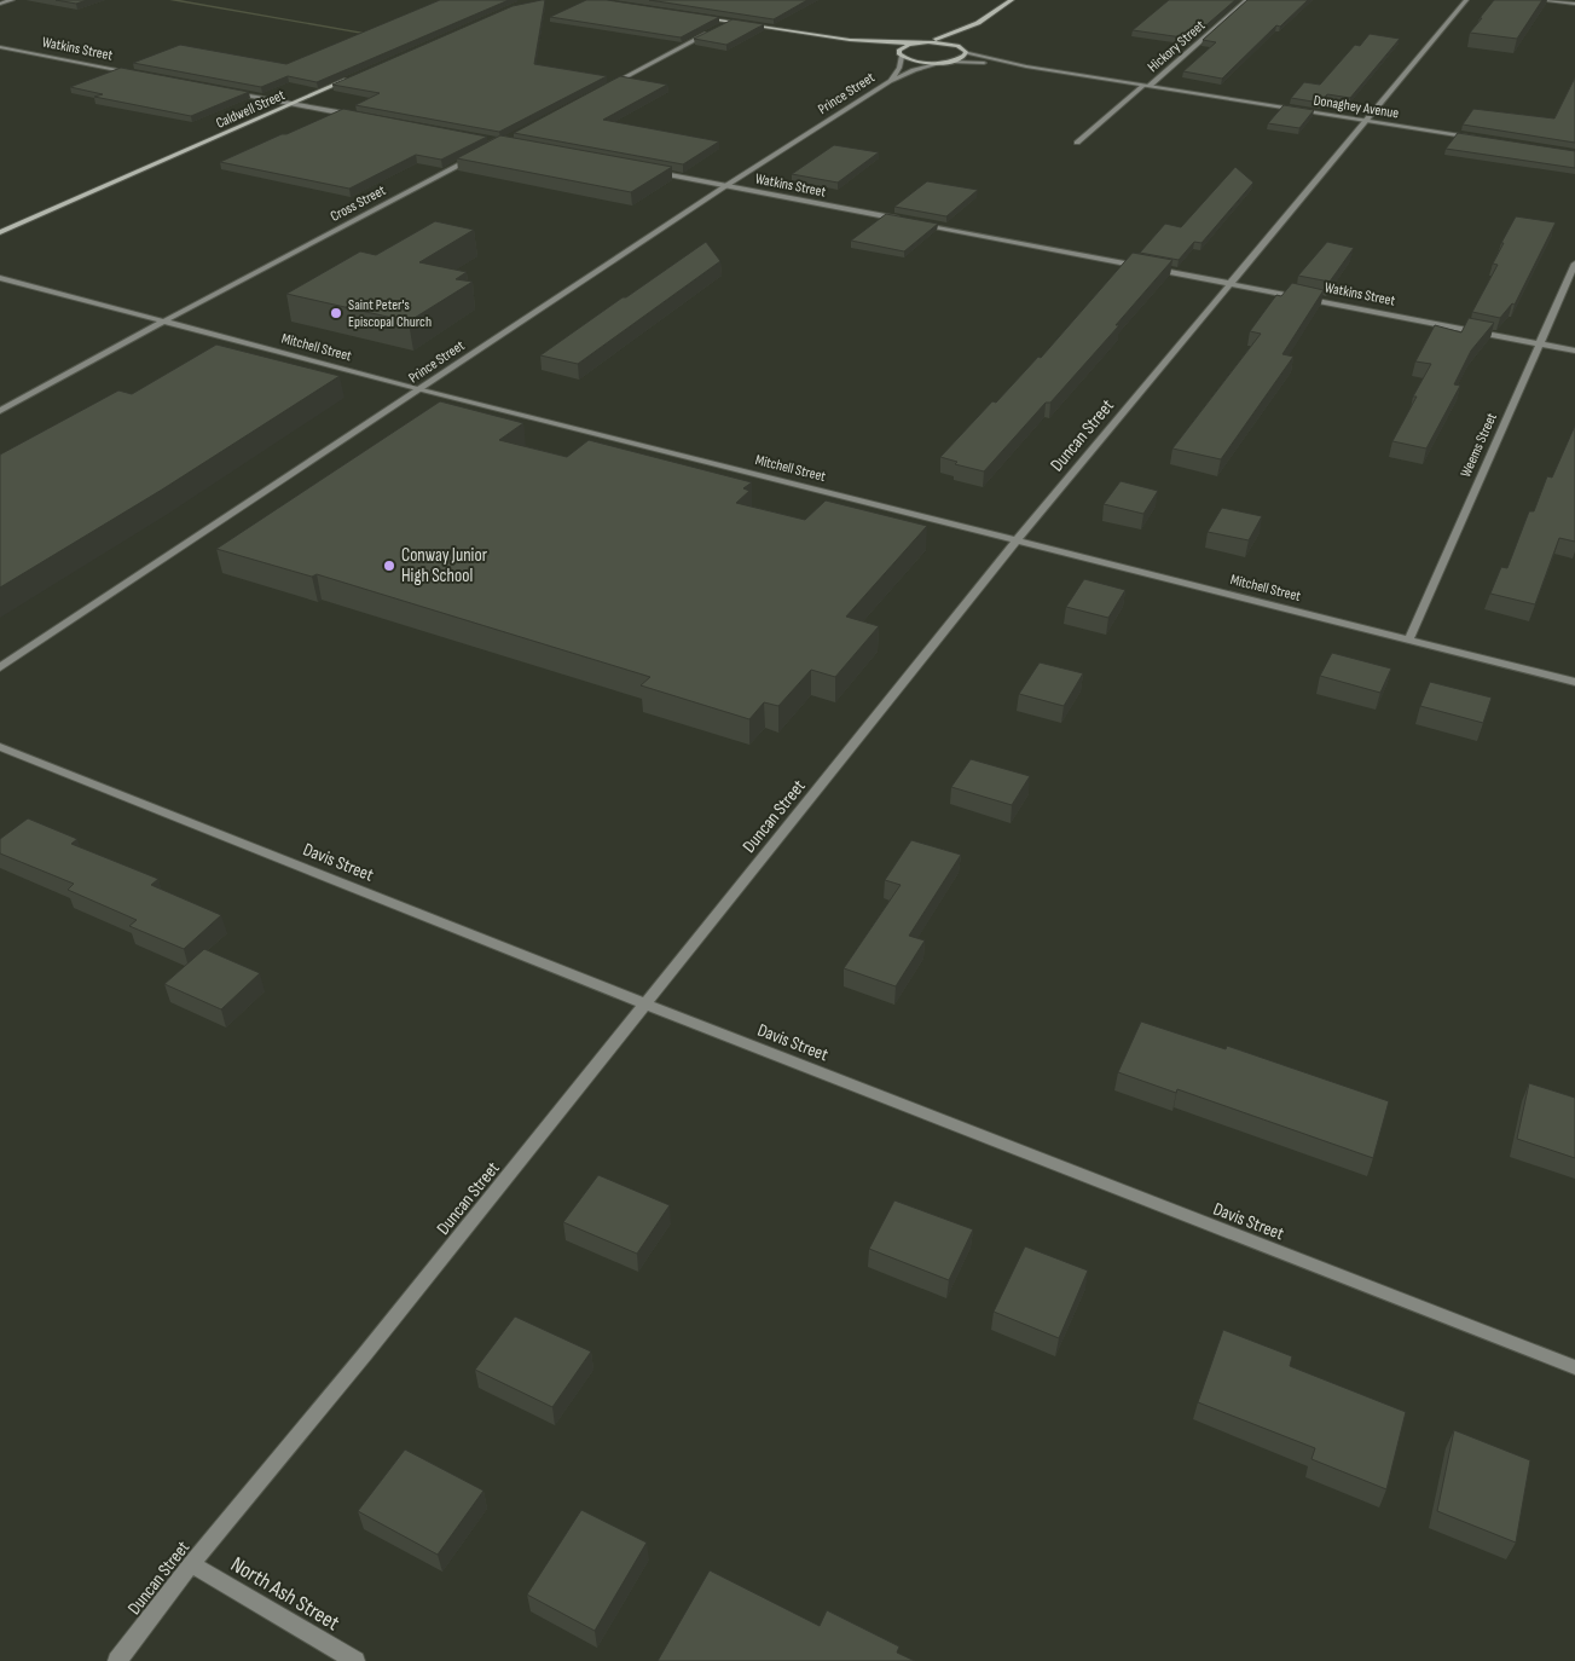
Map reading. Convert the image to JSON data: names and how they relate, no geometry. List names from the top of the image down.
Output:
{
  "streets": {
    "main road": ["Caldwell Street"],
    "street": [
      "Hickory Street",
      "Watkins Street",
      "Prince Street",
      "Donaghey Avenue",
      "Cross Street",
      "Mitchell Street",
      "Duncan Street",
      "Weems Street",
      "Davis Street",
      "North Ash Street"
    ]
  },
  "crossings": [
    ["Hickory Street", "Donaghey Avenue"],
    ["Watkins Street", "Prince Street"],
    ["Watkins Street", "Duncan Street"],
    ["Watkins Street", "Weems Street"],
    ["Prince Street", "Mitchell Street"],
    ["Donaghey Avenue", "Duncan Street"],
    ["Cross Street", "Mitchell Street"],
    ["Mitchell Street", "Duncan Street"],
    ["Mitchell Street", "Weems Street"],
    ["Duncan Street", "Davis Street"],
    ["Duncan Street", "North Ash Street"]
  ],
  "places": ["Saint Peter's Episcopal Church", "Conway Junior High School"]
}
